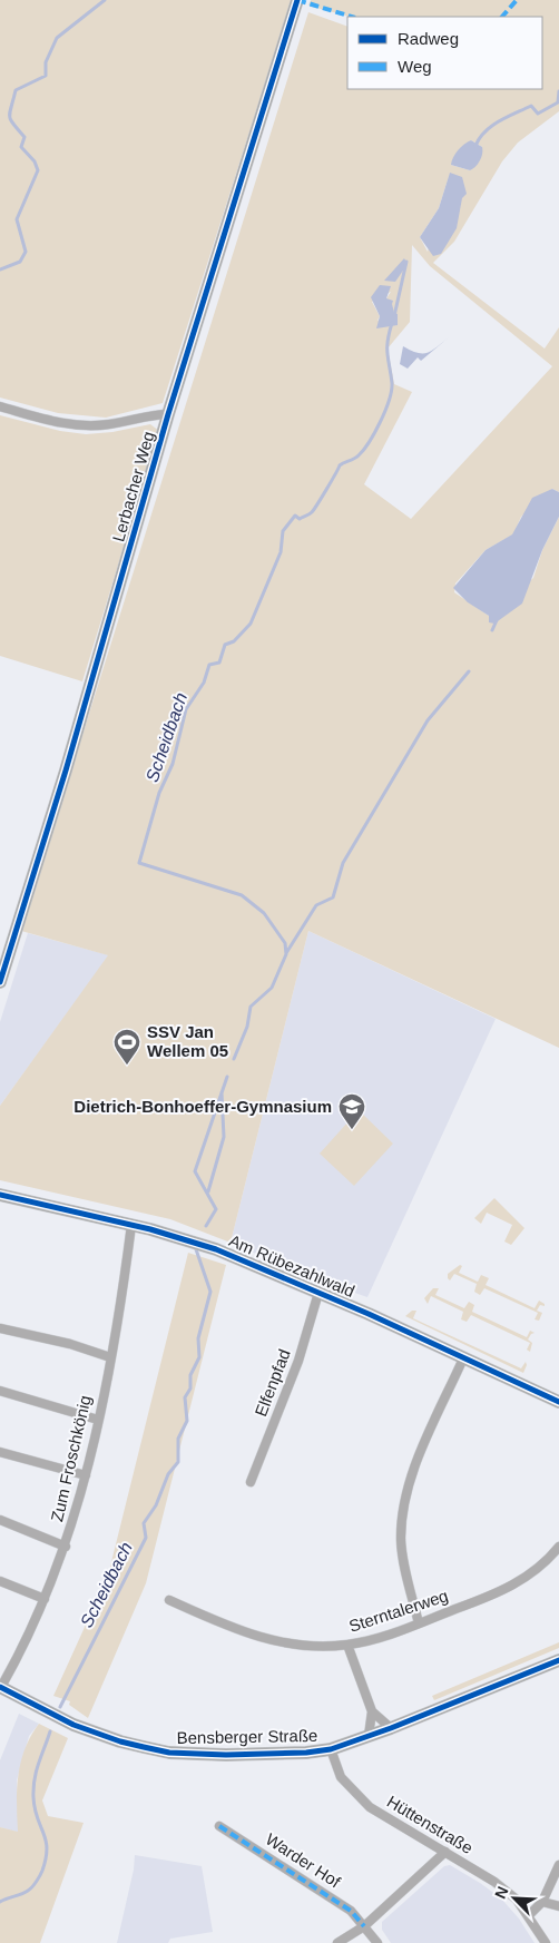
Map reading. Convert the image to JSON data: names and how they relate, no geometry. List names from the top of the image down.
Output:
{
  "streets": {
    "street": [
      "Lerbacher Weg",
      "Am Rübezahlwald",
      "Elfenpfad",
      "Zum Froschkönig",
      "Sterntalerweg",
      "Bensberger Straße",
      "Hüttenstraße",
      "Warder Hof"
    ]
  },
  "crossings": [
    ["Am Rübezahlwald", "Elfenpfad"],
    ["Am Rübezahlwald", "Zum Froschkönig"],
    ["Zum Froschkönig", "Bensberger Straße"],
    ["Bensberger Straße", "Hüttenstraße"]
  ],
  "water": ["Scheidbach"],
  "places": {
    "sports": ["SSV Jan Wellem 05"],
    "school or university": ["Dietrich-Bonhoeffer-Gymnasium"]
  },
  "legend": ["Radweg", "Weg"],
  "north": "top left"
}
